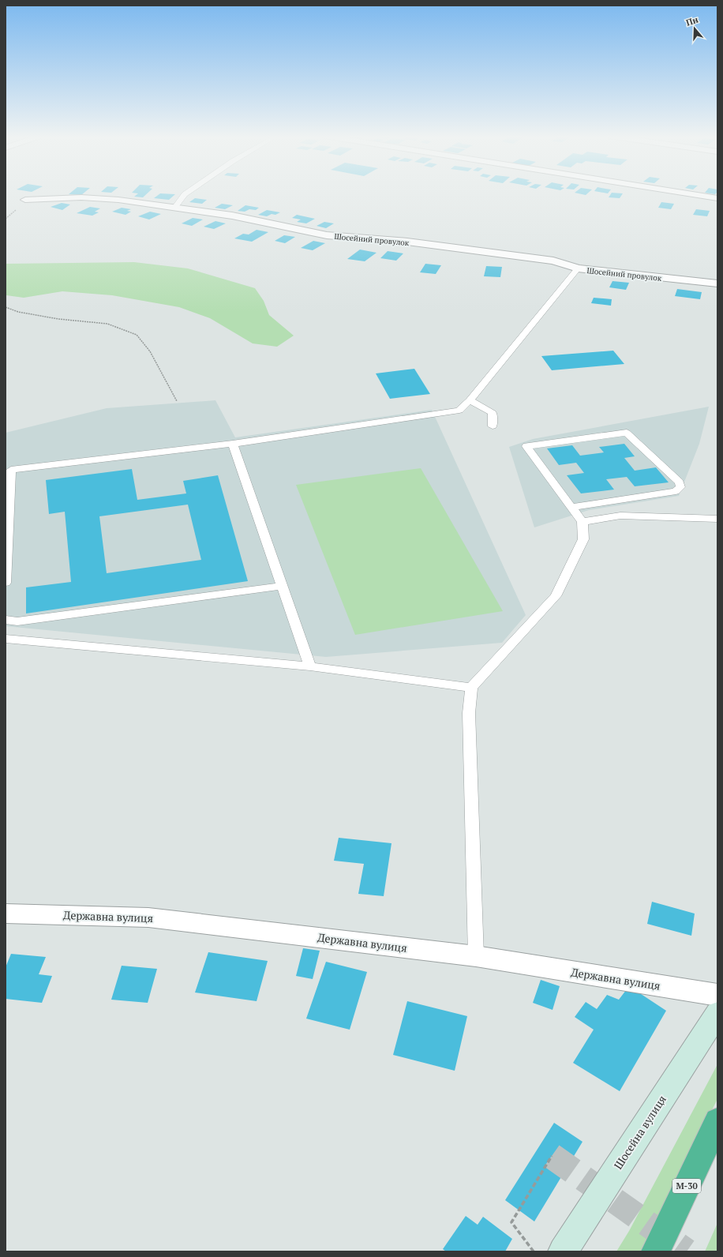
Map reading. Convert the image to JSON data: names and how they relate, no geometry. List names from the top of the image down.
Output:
{
  "streets": {
    "highway": ["М-30"],
    "street": ["Шосейний провулок", "Державна вулиця", "Шосейна вулиця"]
  },
  "north": "top"
}
